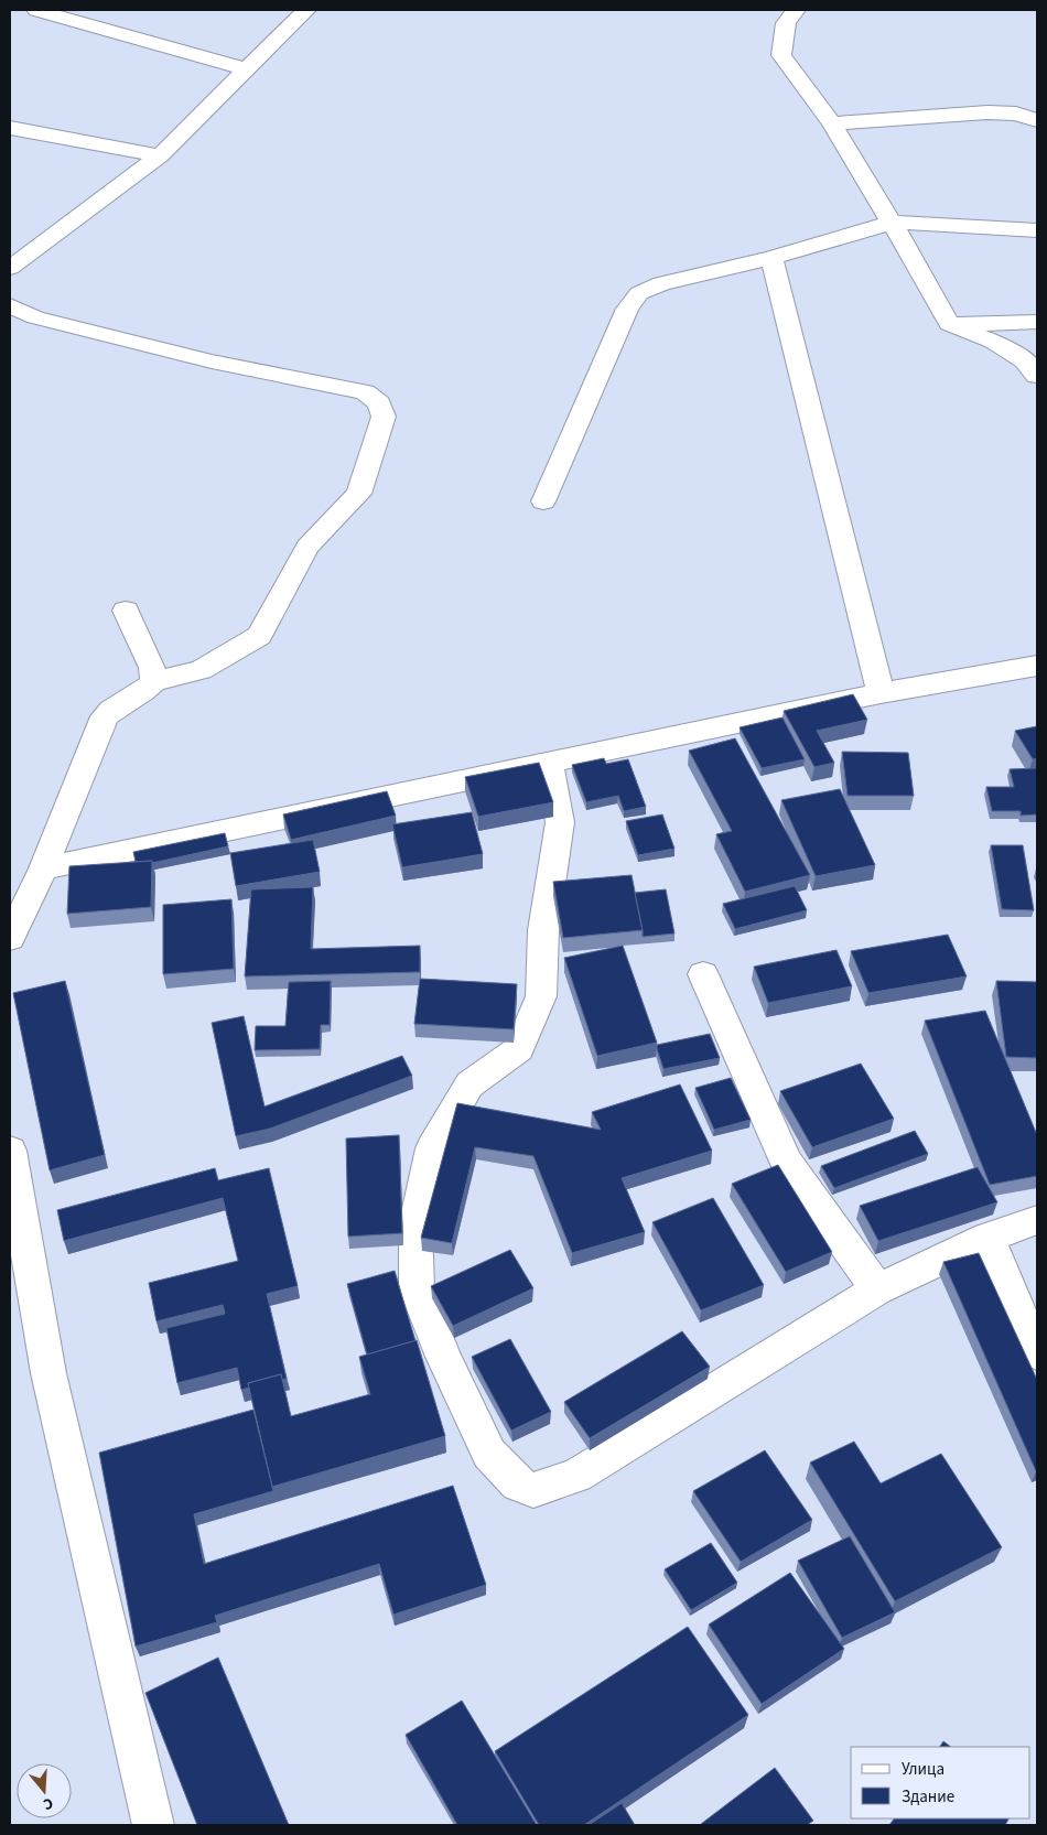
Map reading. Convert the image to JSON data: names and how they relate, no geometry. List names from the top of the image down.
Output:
{
  "legend": ["Улица", "Здание"],
  "north": "bottom"
}
